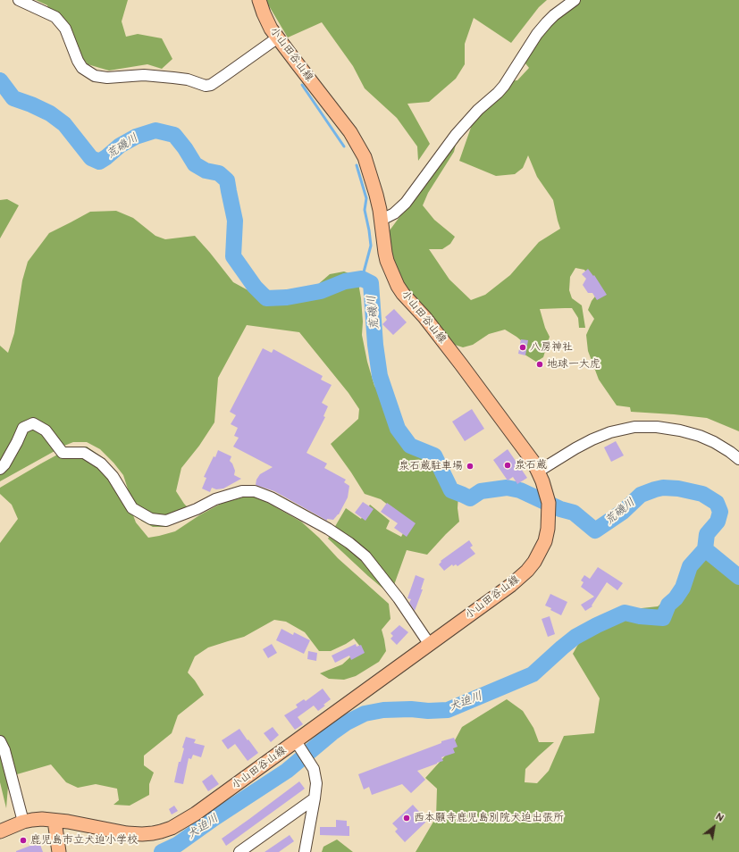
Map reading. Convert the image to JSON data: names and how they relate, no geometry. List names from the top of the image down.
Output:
{
  "streets": {
    "main road": ["小山田谷山線"]
  },
  "water": ["荒磯川", "犬迫川"],
  "places": [
    "八房神社",
    "地球一大虎",
    "泉石蔵",
    "泉石蔵駐車場",
    "西本願寺鹿児島別院犬迫出張所",
    "鹿児島市立犬迫小学校"
  ],
  "north": "top right"
}
